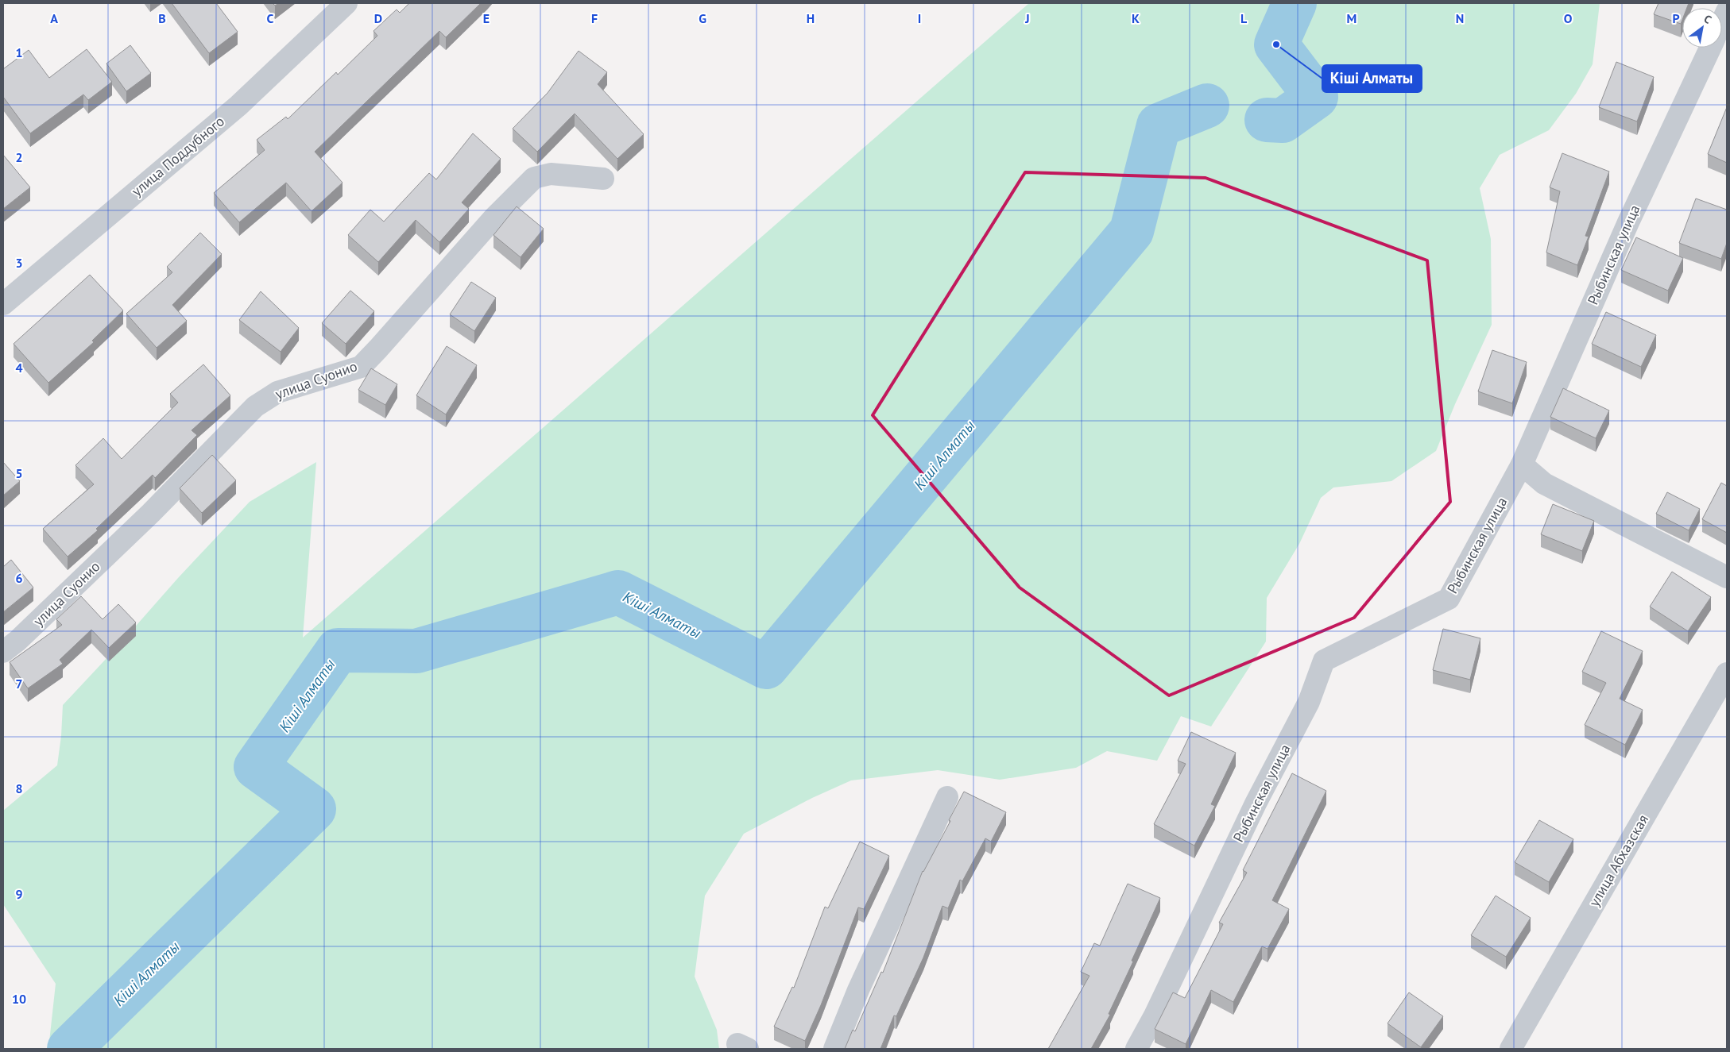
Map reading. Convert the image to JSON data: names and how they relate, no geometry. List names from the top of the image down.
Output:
{
  "streets": {
    "street": [
      "улица Поддубного",
      "Рыбинская улица",
      "улица Суонио",
      "улица Абхазская"
    ]
  },
  "water": ["Кіші Алматы"],
  "places": ["Кіші Алматы"],
  "north": "top right",
  "grid": {
    "columns": [
      "A",
      "B",
      "C",
      "D",
      "E",
      "F",
      "G",
      "H",
      "I",
      "J",
      "K",
      "L",
      "M",
      "N",
      "O",
      "P"
    ],
    "rows": [
      "1",
      "2",
      "3",
      "4",
      "5",
      "6",
      "7",
      "8",
      "9",
      "10"
    ]
  }
}
